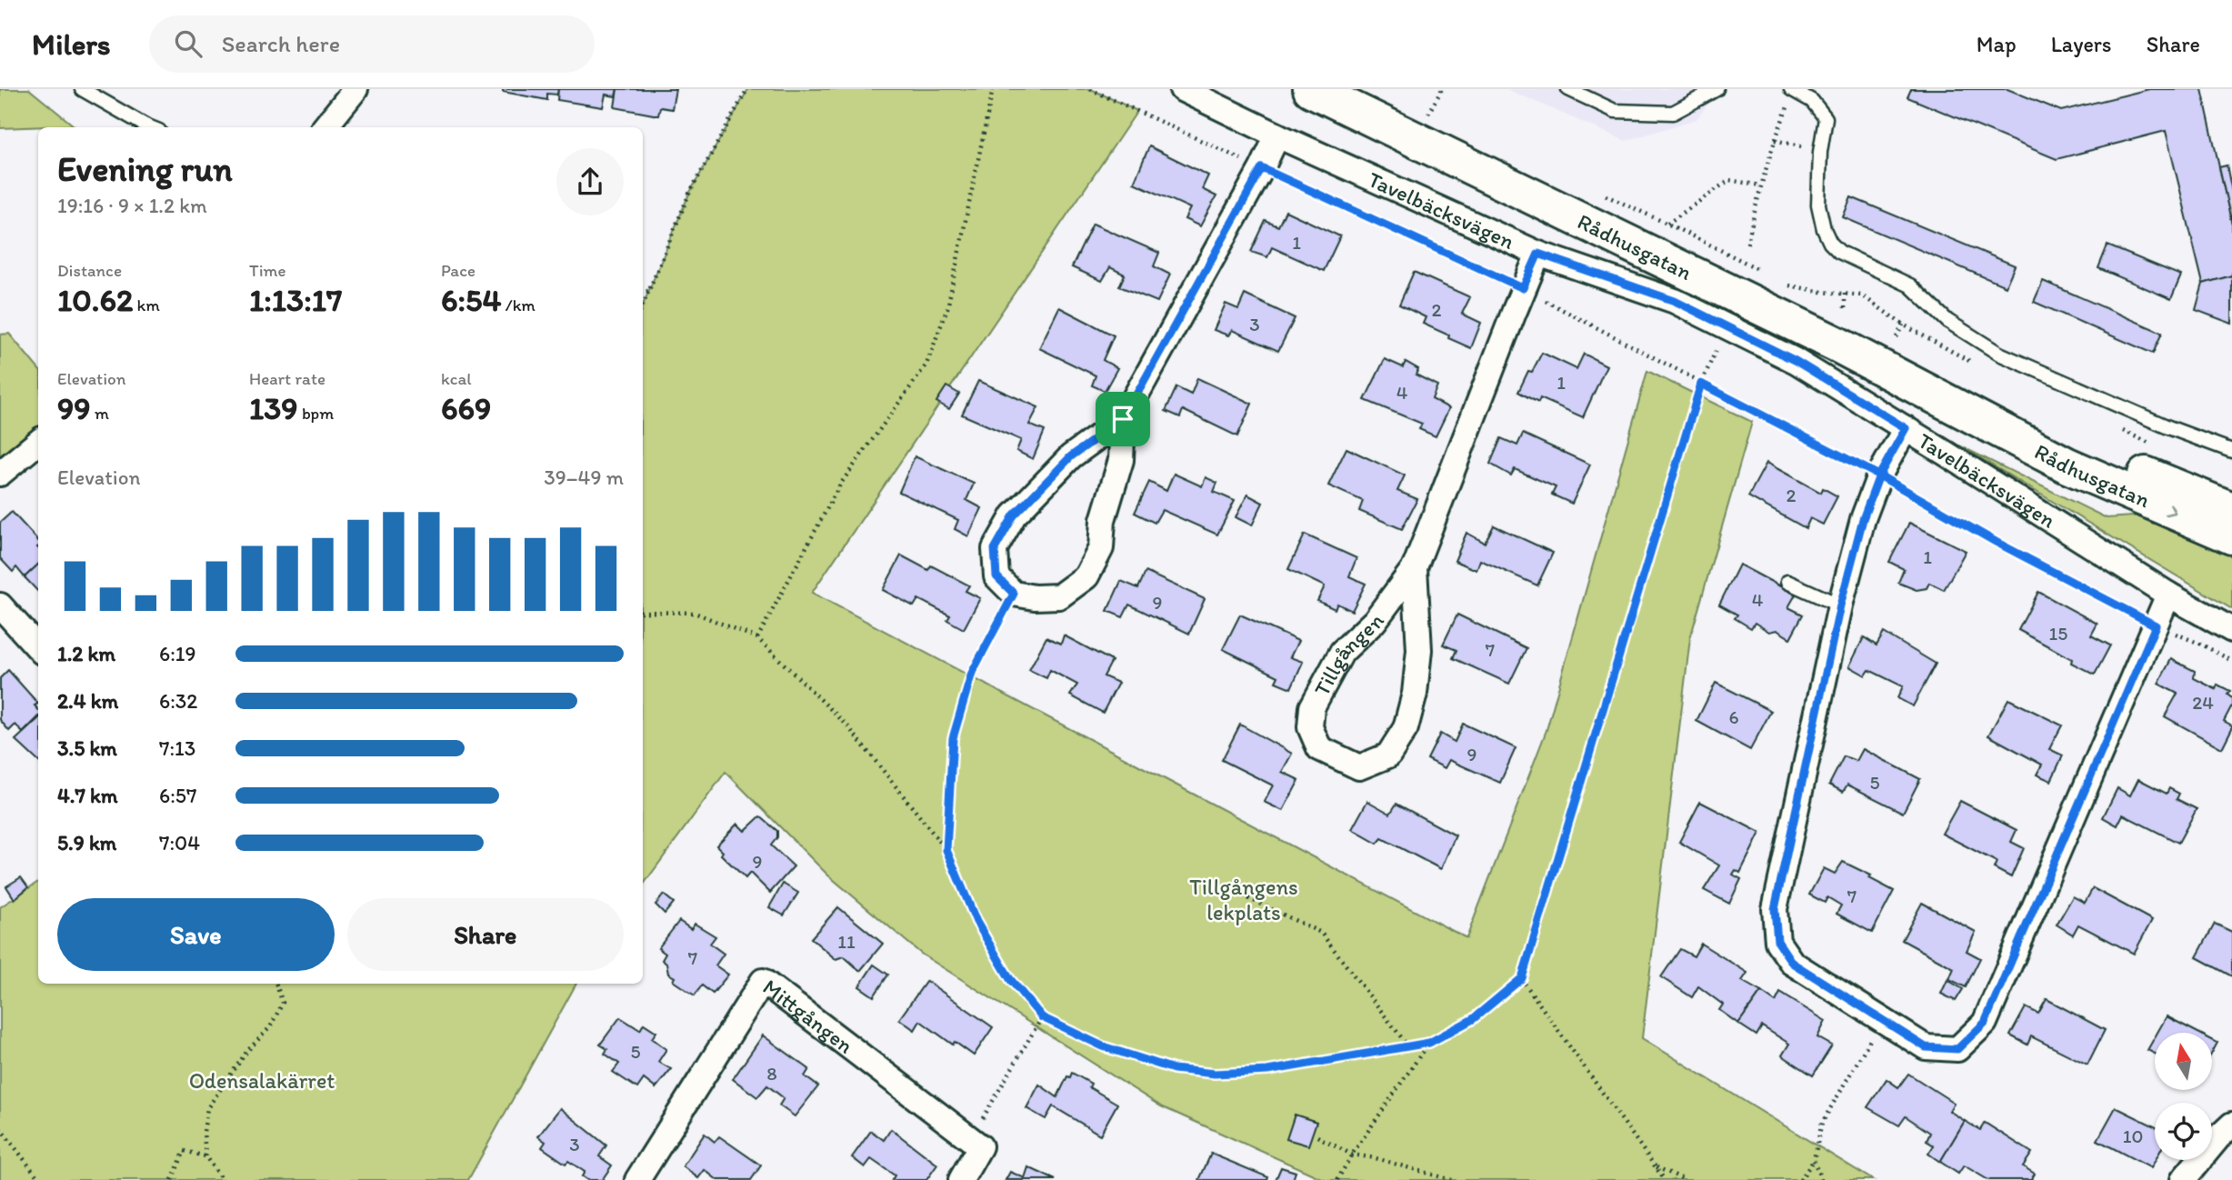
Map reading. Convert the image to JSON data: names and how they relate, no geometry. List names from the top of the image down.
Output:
{
  "streets": {
    "main road": ["Rådhusgatan"],
    "street": ["Tavelbäcksvägen", "Tillgången", "Mittgången"]
  },
  "crossings": [
    ["Tavelbäcksvägen", "Tillgången"]
  ],
  "parks": ["Tillgångens lekplats", "Odensalakärret"],
  "house_numbers": [
    "1",
    "2",
    "3",
    "1",
    "4",
    "2",
    "1",
    "4",
    "9",
    "15",
    "7",
    "24",
    "6",
    "9",
    "5",
    "9",
    "7",
    "11",
    "7",
    "5",
    "8",
    "10",
    "3"
  ],
  "north": "top",
  "page": {
    "header": "Milers",
    "search": "Search here",
    "nav": ["Map", "Layers", "Share"],
    "heading": ["Evening run", "19:16 · 9 × 1.2 km"],
    "stats": [
      ["Distance", "10.62 km"],
      ["Time", "1:13:17"],
      ["Pace", "6:54 /km"],
      ["Elevation", "99 m"],
      ["Heart rate", "139 bpm"],
      ["kcal", "669"]
    ],
    "chart": ["Elevation", "39–49 m"],
    "list": [
      {
        "name": "1.2 km",
        "note": "6:19"
      },
      {
        "name": "2.4 km",
        "note": "6:32"
      },
      {
        "name": "3.5 km",
        "note": "7:13"
      },
      {
        "name": "4.7 km",
        "note": "6:57"
      },
      {
        "name": "5.9 km",
        "note": "7:04"
      }
    ],
    "buttons": ["Save", "Share"]
  }
}
